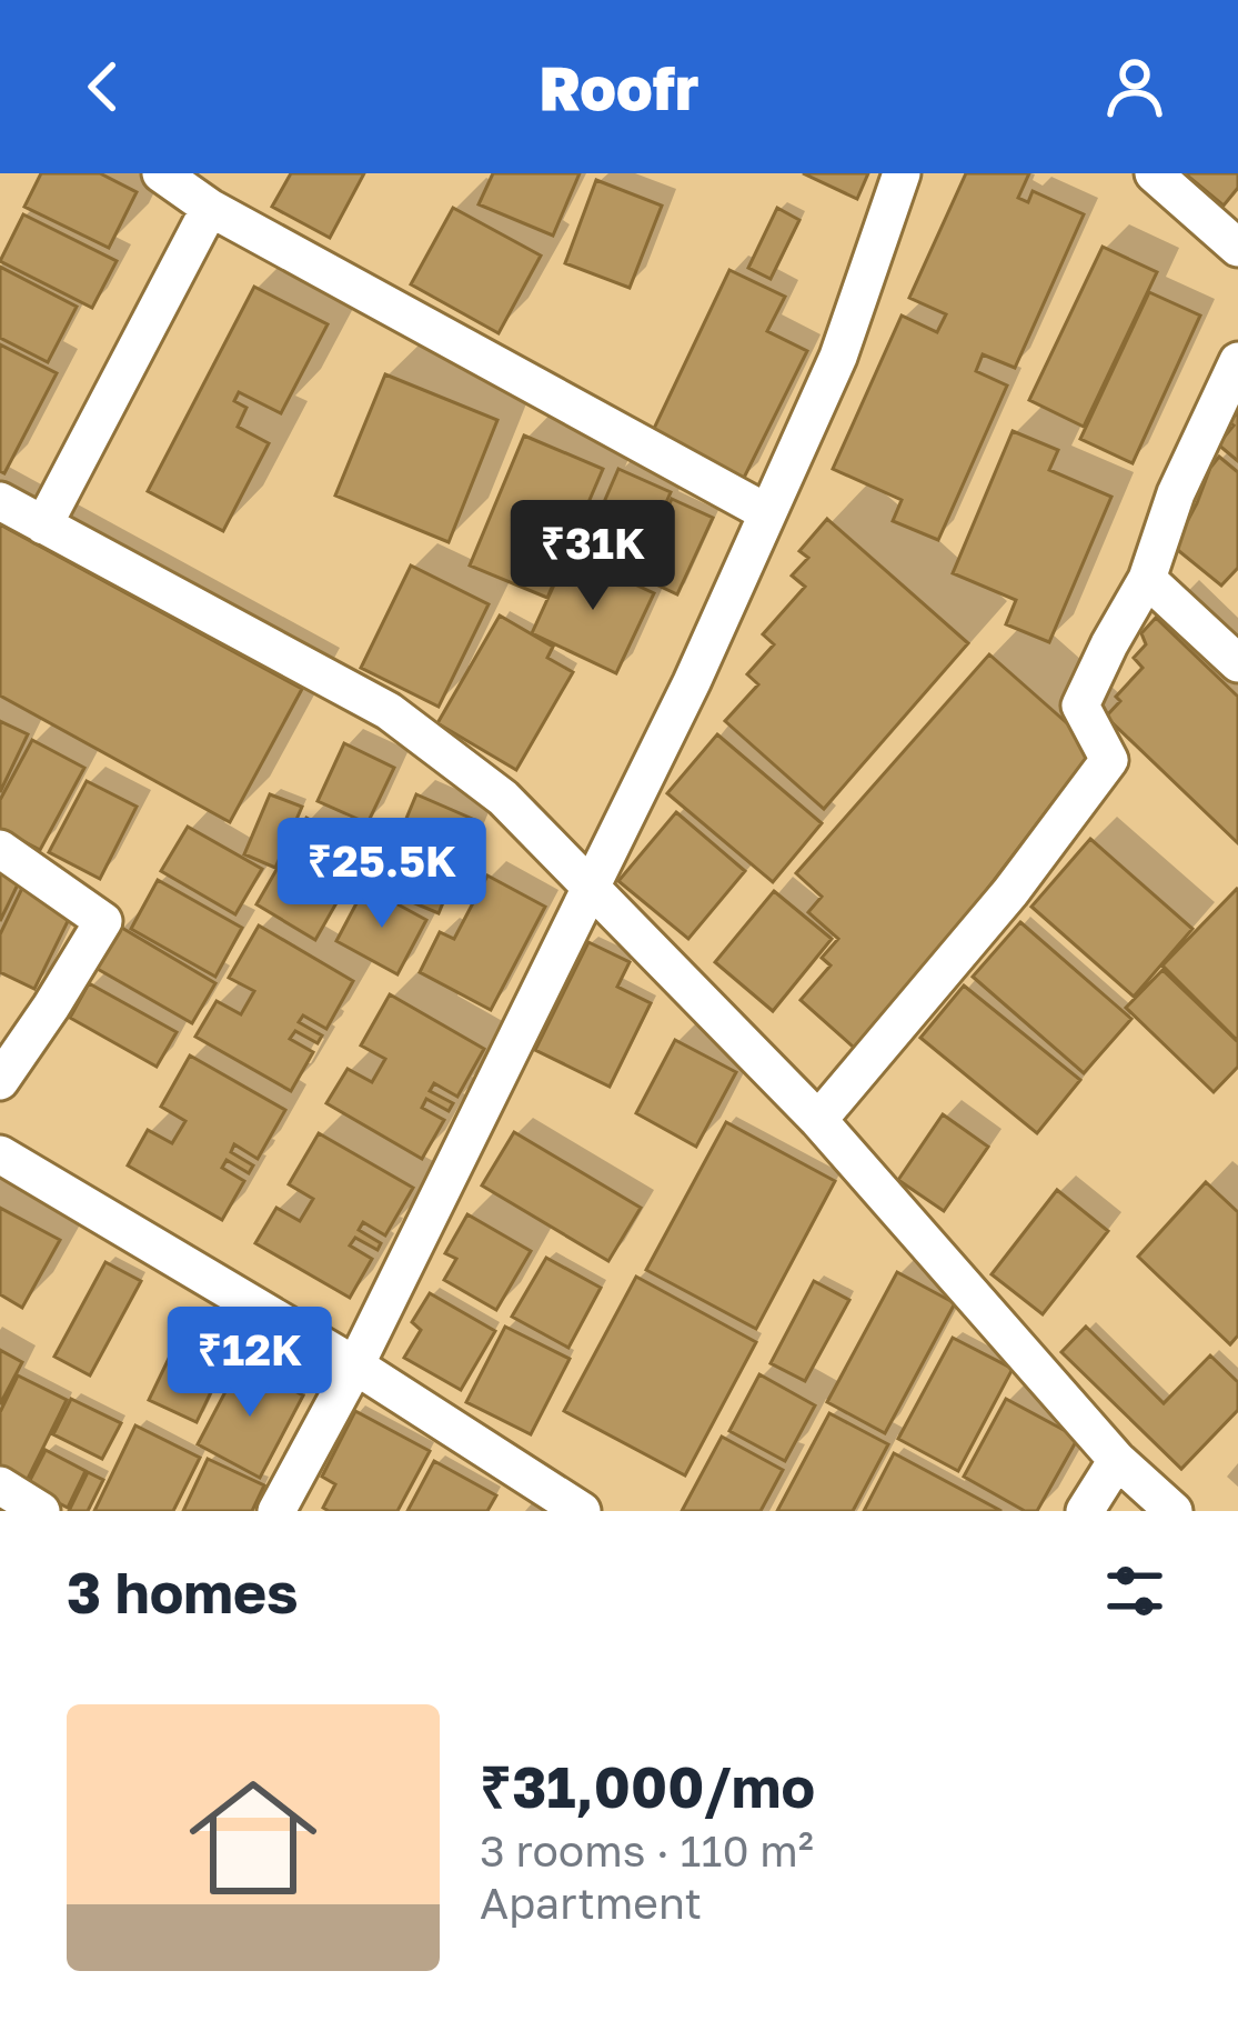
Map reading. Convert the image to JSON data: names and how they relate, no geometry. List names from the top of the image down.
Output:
{
  "page": {
    "header": "Roofr",
    "price": ["₹31K", "₹25.5K", "₹12K"],
    "heading": "3 homes",
    "list": [
      {
        "name": "₹31,000/mo",
        "note": "3 rooms · 110 m² · Apartment"
      }
    ]
  }
}
